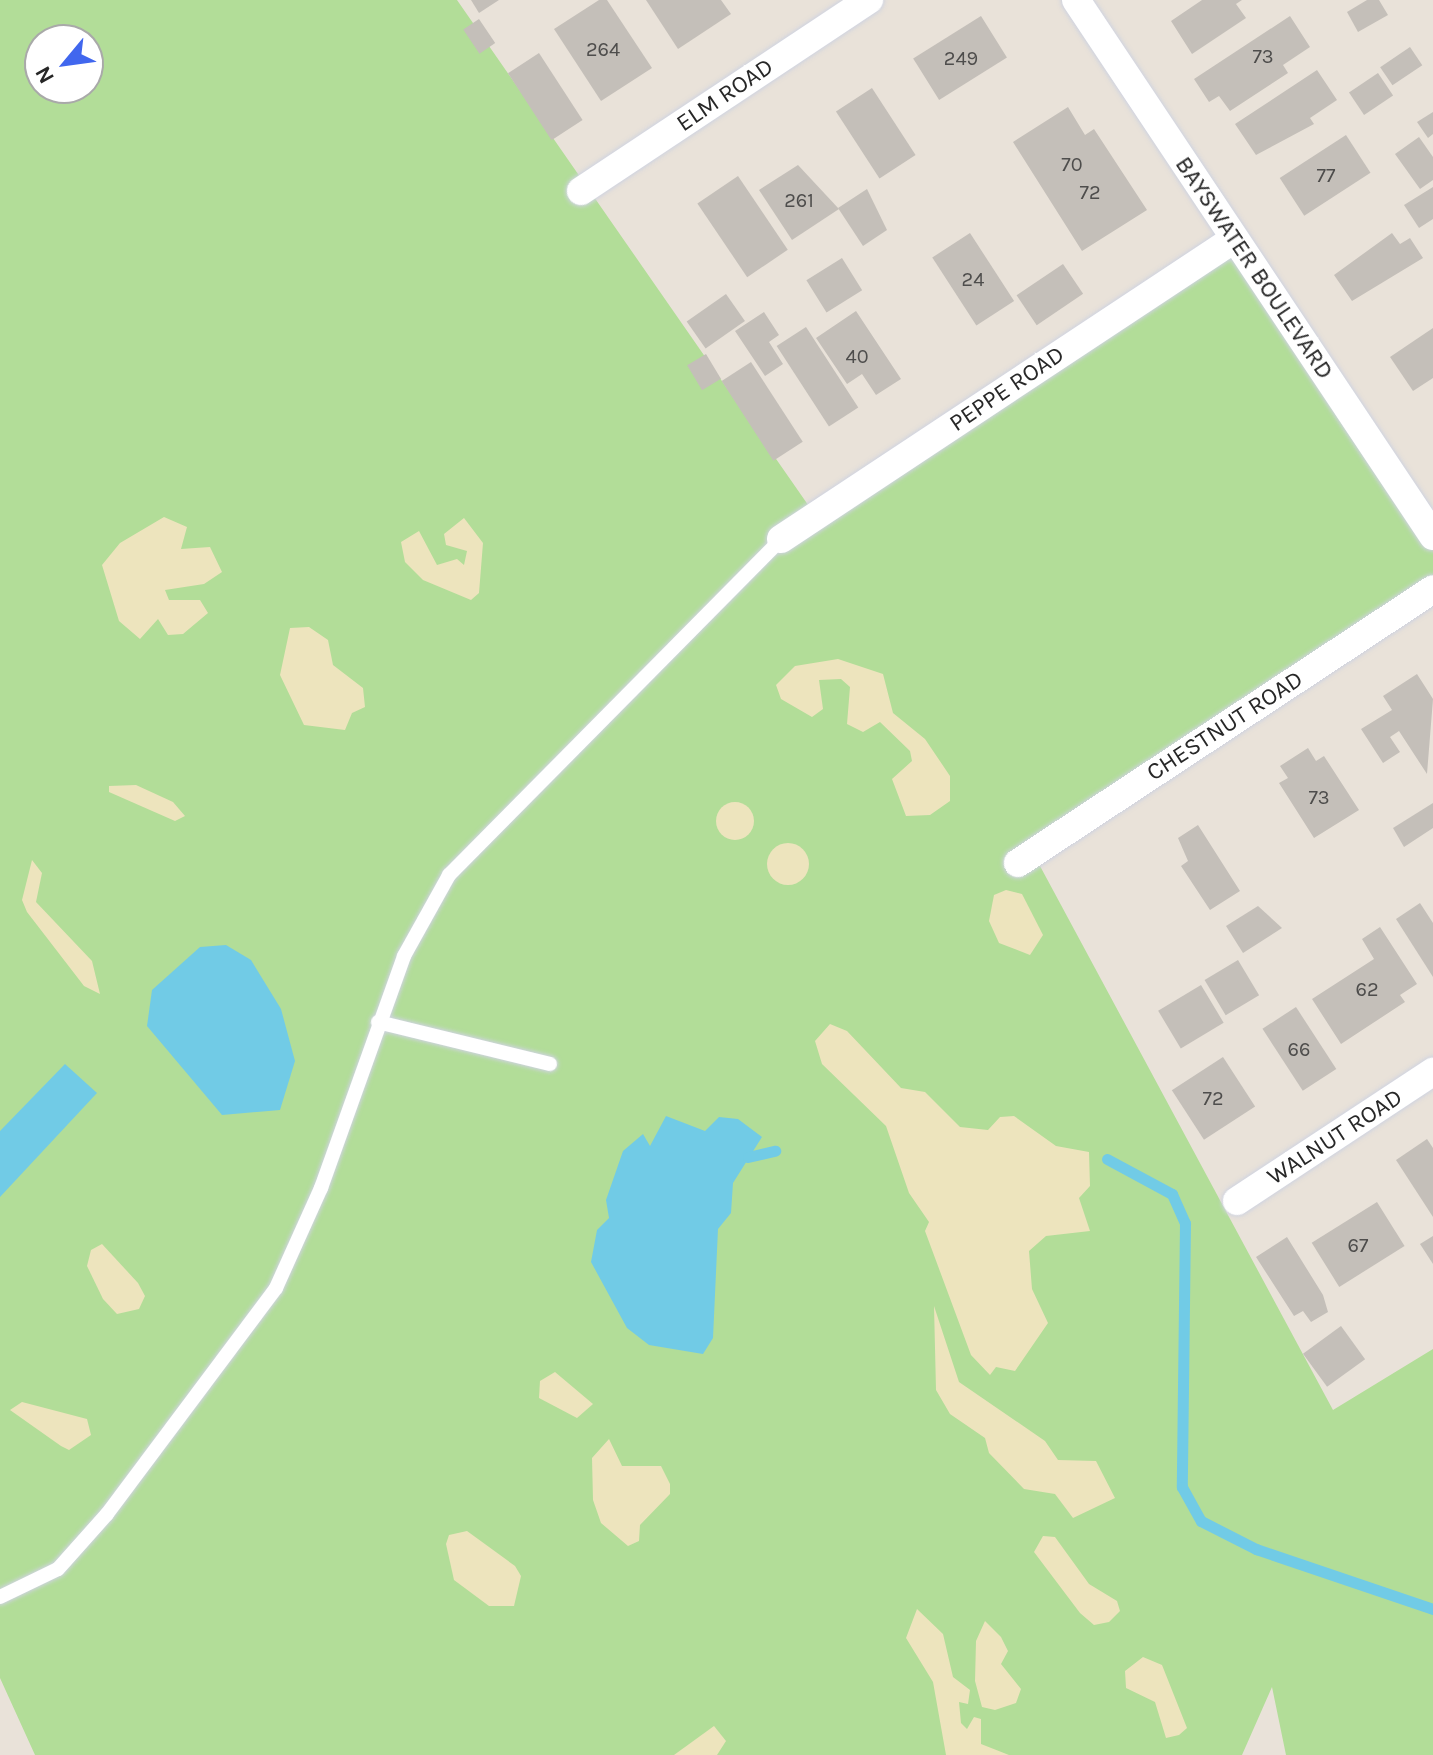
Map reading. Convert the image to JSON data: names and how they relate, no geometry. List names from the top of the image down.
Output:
{
  "streets": {
    "street": [
      "ELM ROAD",
      "BAYSWATER BOULEVARD",
      "PEPPE ROAD",
      "CHESTNUT ROAD",
      "WALNUT ROAD"
    ]
  },
  "crossings": [
    ["BAYSWATER BOULEVARD", "PEPPE ROAD"]
  ],
  "house_numbers": [
    "264",
    "73",
    "249",
    "70",
    "77",
    "72",
    "261",
    "24",
    "40",
    "73",
    "62",
    "66",
    "72",
    "67"
  ],
  "north": "bottom left"
}
